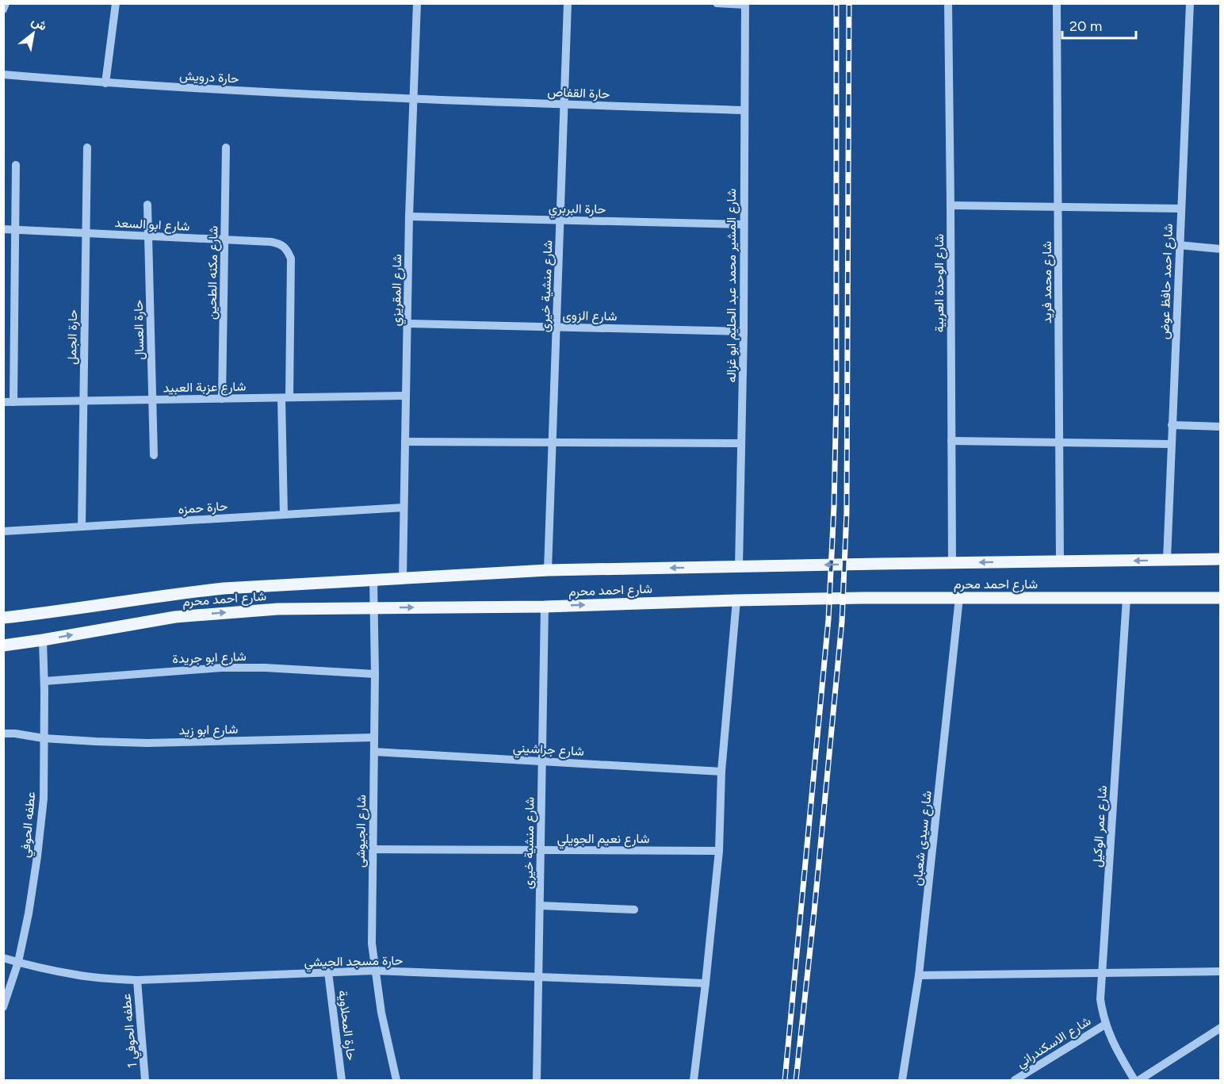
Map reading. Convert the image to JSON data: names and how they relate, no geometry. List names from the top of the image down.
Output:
{
  "streets": {
    "main road": ["شارع احمد محرم"],
    "street": [
      "حارة درويش",
      "حارة القفاص",
      "حارة البربري",
      "شارع ابو السعد",
      "شارع مكنه الطحين",
      "شارع احمد حافظ عوض",
      "شارع محمد فريد",
      "شارع الوحدة العربية",
      "شارع المشير محمد عبد الحليم ابو غزاله",
      "شارع منشية خيرى",
      "شارع المقريزي",
      "شارع الزوى",
      "حارة العسال",
      "حارة الجمل",
      "شارع عزبة العبيد",
      "حارة حمزه",
      "شارع ابو جريدة",
      "شارع ابو زيد",
      "شارع جراشيني",
      "عطفه الحوفي",
      "شارع عمر الوكيل",
      "شارع الجيوشى",
      "شارع نعيم الجويلي",
      "شارع سيدى شعبان",
      "حارة مسجد الجيشي",
      "حارة المحلاوية",
      "عطفه الحوفي 1",
      "شارع الاسكندراني"
    ]
  },
  "crossings": [
    ["حارة درويش", "حارة القفاص"],
    ["حارة درويش", "شارع المقريزي"],
    ["حارة القفاص", "شارع المشير محمد عبد الحليم ابو غزاله"],
    ["حارة القفاص", "شارع منشية خيرى"],
    ["حارة القفاص", "شارع المقريزي"],
    ["حارة البربري", "شارع المشير محمد عبد الحليم ابو غزاله"],
    ["حارة البربري", "شارع منشية خيرى"],
    ["حارة البربري", "شارع المقريزي"],
    ["شارع ابو السعد", "شارع مكنه الطحين"],
    ["شارع ابو السعد", "حارة العسال"],
    ["شارع ابو السعد", "حارة الجمل"],
    ["شارع ابو السعد", "شارع عزبة العبيد"],
    ["شارع مكنه الطحين", "شارع عزبة العبيد"],
    ["شارع احمد حافظ عوض", "شارع احمد محرم"],
    ["شارع محمد فريد", "شارع احمد محرم"],
    ["شارع الوحدة العربية", "شارع احمد محرم"],
    ["شارع المشير محمد عبد الحليم ابو غزاله", "شارع الزوى"],
    ["شارع المشير محمد عبد الحليم ابو غزاله", "شارع احمد محرم"],
    ["شارع منشية خيرى", "شارع الزوى"],
    ["شارع منشية خيرى", "شارع احمد محرم"],
    ["شارع منشية خيرى", "شارع جراشيني"],
    ["شارع منشية خيرى", "شارع نعيم الجويلي"],
    ["شارع منشية خيرى", "حارة مسجد الجيشي"],
    ["شارع المقريزي", "شارع الزوى"],
    ["شارع المقريزي", "شارع عزبة العبيد"],
    ["شارع المقريزي", "حارة حمزه"],
    ["شارع المقريزي", "شارع احمد محرم"],
    ["حارة العسال", "شارع عزبة العبيد"],
    ["حارة الجمل", "شارع عزبة العبيد"],
    ["حارة الجمل", "حارة حمزه"],
    ["شارع احمد محرم", "عطفه الحوفي"],
    ["شارع احمد محرم", "شارع عمر الوكيل"],
    ["شارع احمد محرم", "شارع الجيوشى"],
    ["شارع احمد محرم", "شارع سيدى شعبان"],
    ["شارع ابو جريدة", "عطفه الحوفي"],
    ["شارع ابو جريدة", "شارع الجيوشى"],
    ["شارع ابو زيد", "عطفه الحوفي"],
    ["شارع ابو زيد", "شارع الجيوشى"],
    ["شارع جراشيني", "شارع الجيوشى"],
    ["عطفه الحوفي", "حارة مسجد الجيشي"],
    ["شارع عمر الوكيل", "شارع الاسكندراني"],
    ["شارع الجيوشى", "شارع نعيم الجويلي"],
    ["شارع الجيوشى", "حارة مسجد الجيشي"],
    ["حارة مسجد الجيشي", "حارة المحلاوية"],
    ["حارة مسجد الجيشي", "عطفه الحوفي 1"]
  ],
  "scale_bar": "20 m",
  "north": "top right"
}
